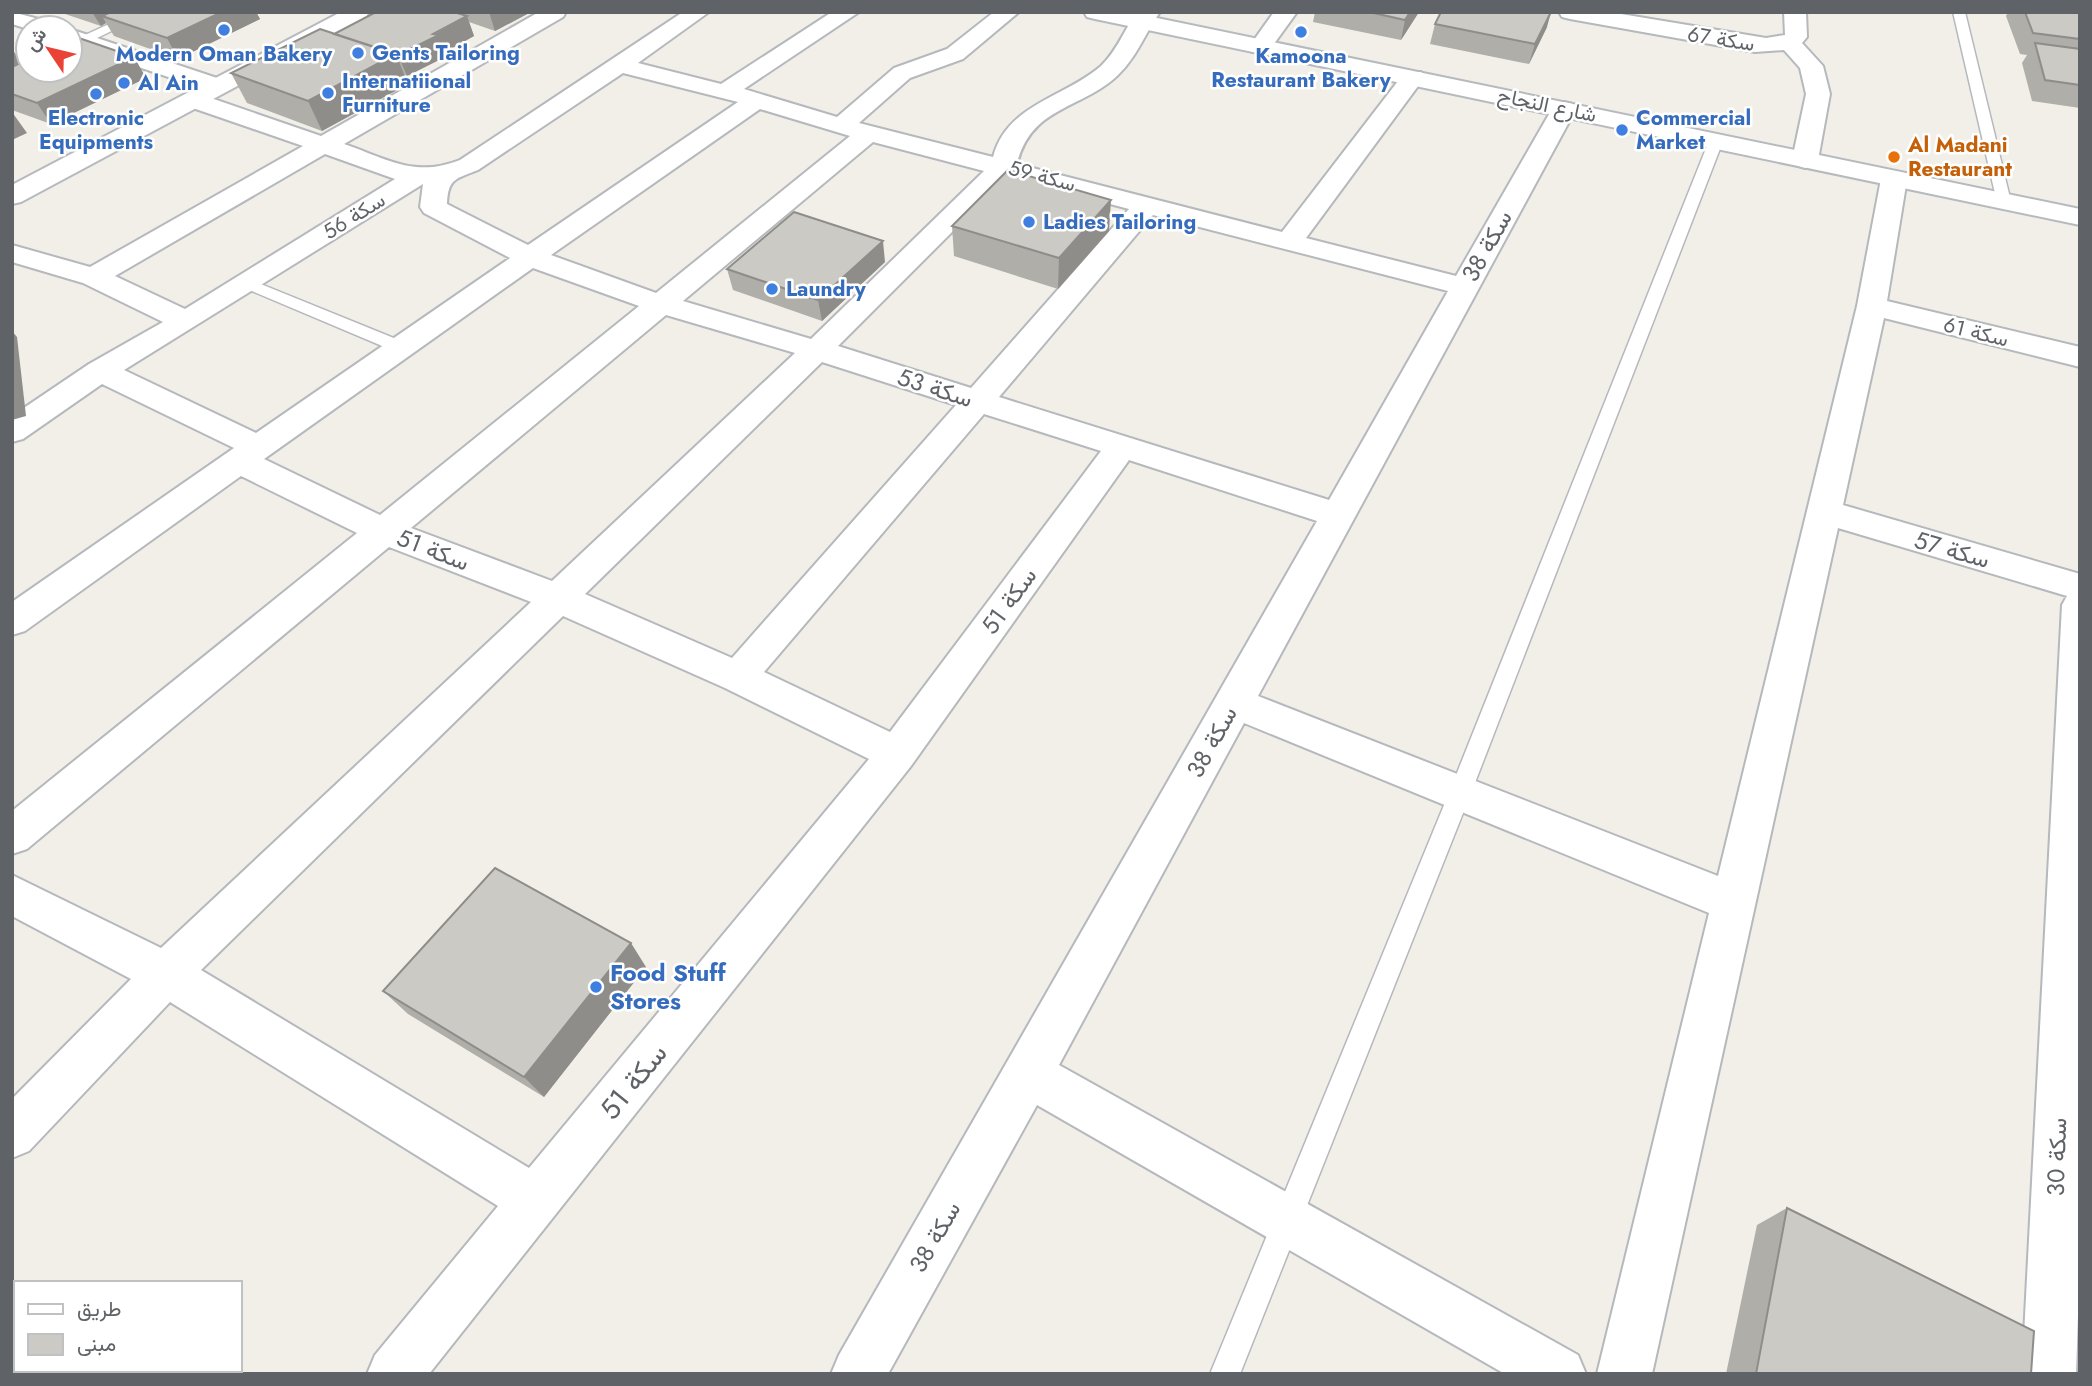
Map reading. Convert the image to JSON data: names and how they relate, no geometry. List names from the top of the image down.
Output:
{
  "streets": {
    "street": [
      "سكة 67",
      "شارع النجاح",
      "سكة 59",
      "سكة 56",
      "سكة 38",
      "سكة 61",
      "سكة 53",
      "سكة 51",
      "سكة 57",
      "سكة 30"
    ]
  },
  "crossings": [
    ["شارع النجاح", "سكة 38"],
    ["سكة 59", "سكة 56"],
    ["سكة 59", "سكة 38"],
    ["سكة 56", "سكة 53"],
    ["سكة 56", "سكة 51"],
    ["سكة 38", "سكة 53"],
    ["سكة 53", "سكة 51"]
  ],
  "places": [
    "Modern Oman Bakery",
    "Kamoona Restaurant Bakery",
    "Gents Tailoring",
    "Al Ain",
    "Internatiional Furniture",
    "Electronic Equipments",
    "Commercial Market",
    "Al Madani Restaurant",
    "Ladies Tailoring",
    "Laundry",
    "Food Stuff Stores"
  ],
  "legend": ["طريق", "مبنى"],
  "north": "top left"
}
